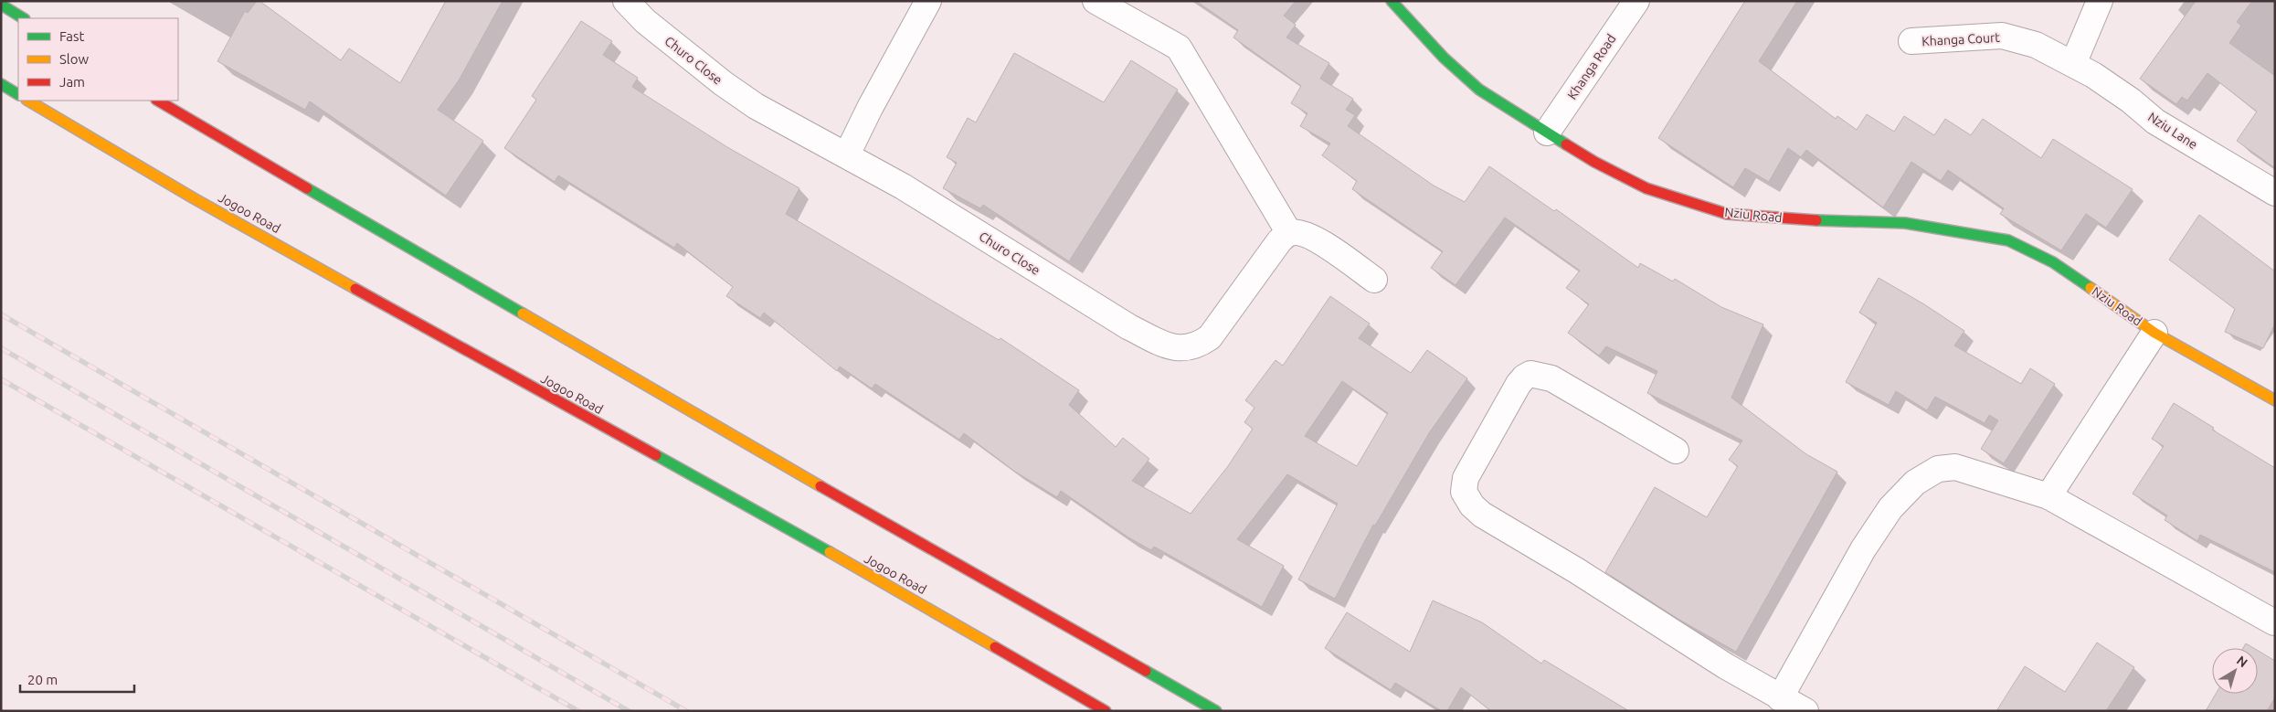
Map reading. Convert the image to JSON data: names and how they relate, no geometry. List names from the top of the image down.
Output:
{
  "streets": {
    "main road": ["Jogoo Road", "Nziu Road"],
    "street": [
      "Khanga Court",
      "Churo Close",
      "Khanga Road",
      "Nziu Lane"
    ]
  },
  "crossings": [
    ["Khanga Court", "Nziu Lane"],
    ["Khanga Road", "Nziu Road"]
  ],
  "legend": ["Fast", "Slow", "Jam"],
  "scale_bar": "20 m",
  "north": "top right"
}
